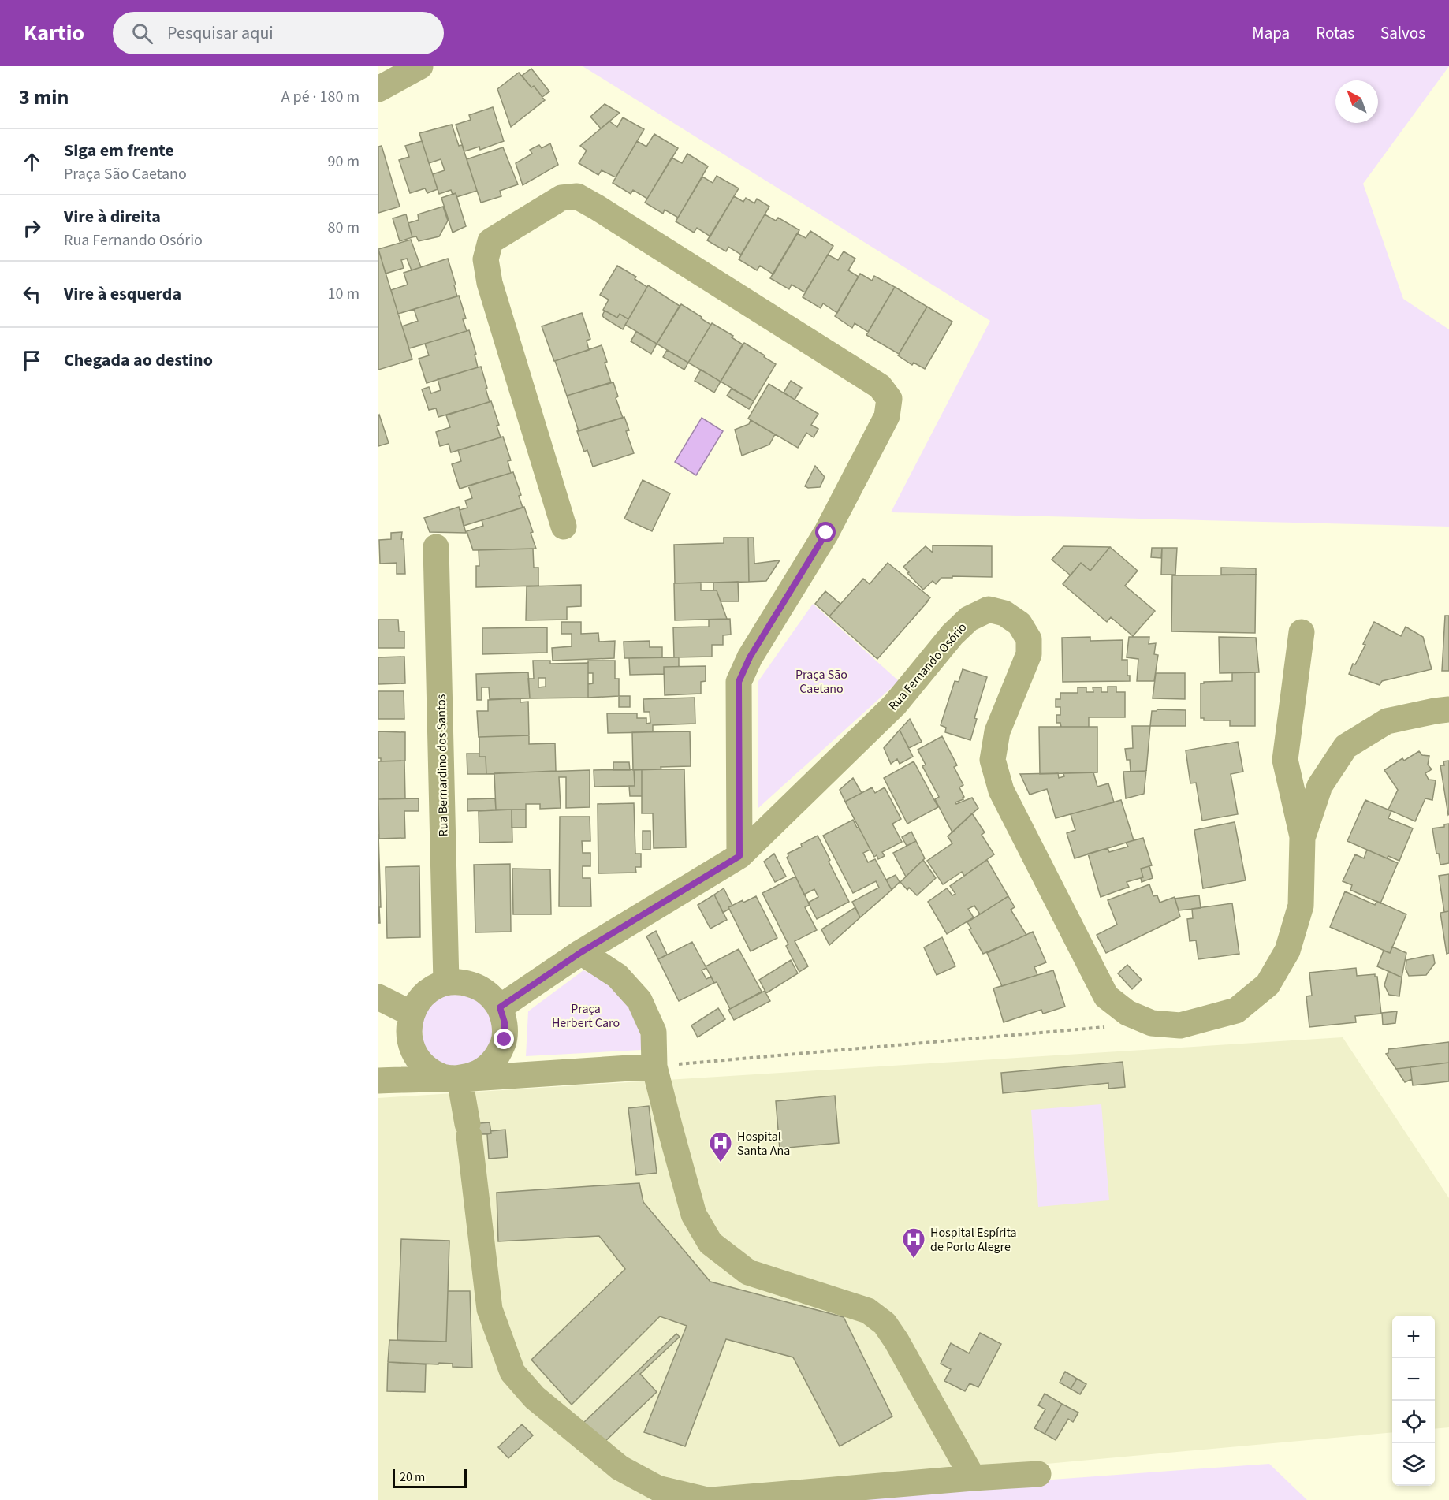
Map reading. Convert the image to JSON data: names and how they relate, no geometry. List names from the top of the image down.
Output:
{
  "streets": {
    "street": ["Rua Fernando Osório", "Rua Bernardino dos Santos"]
  },
  "crossings": [
    ["Rua Fernando Osório", "Rua Bernardino dos Santos"]
  ],
  "parks": ["Praça São Caetano", "Praça Herbert Caro"],
  "places": {
    "hospital": ["Hospital Santa Ana", "Hospital Espírita de Porto Alegre"]
  },
  "scale_bar": "20 m",
  "north": "top left",
  "page": {
    "header": "Kartio",
    "search": "Pesquisar aqui",
    "nav": ["Mapa", "Rotas", "Salvos"],
    "heading": ["3 min", "A pé · 180 m"],
    "list": [
      ["Siga em frente", "Praça São Caetano", "90 m"],
      ["Vire à direita", "Rua Fernando Osório", "80 m"],
      ["Vire à esquerda", "10 m"],
      "Chegada ao destino"
    ],
    "map_buttons": ["+", "−"],
    "scale": "20 m"
  }
}
